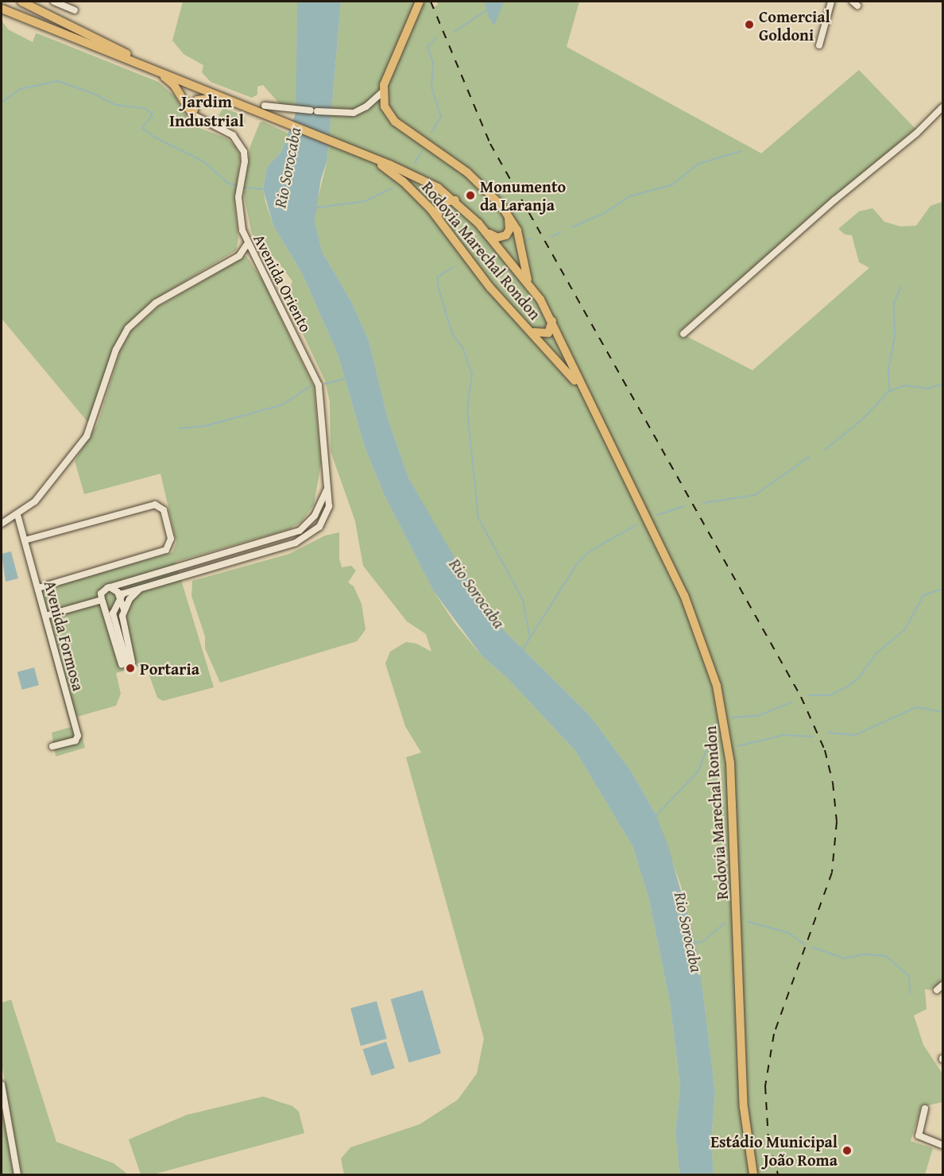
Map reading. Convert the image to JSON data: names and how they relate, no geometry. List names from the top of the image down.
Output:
{
  "streets": {
    "main road": ["Rodovia Marechal Rondon"],
    "street": ["Avenida Oriento", "Avenida Formosa"]
  },
  "districts": ["Jardim Industrial"],
  "water": ["Rio Sorocaba"],
  "places": [
    "Comercial Goldoni",
    "Monumento da Laranja",
    "Portaria",
    "Estádio Municipal João Roma"
  ]
}
